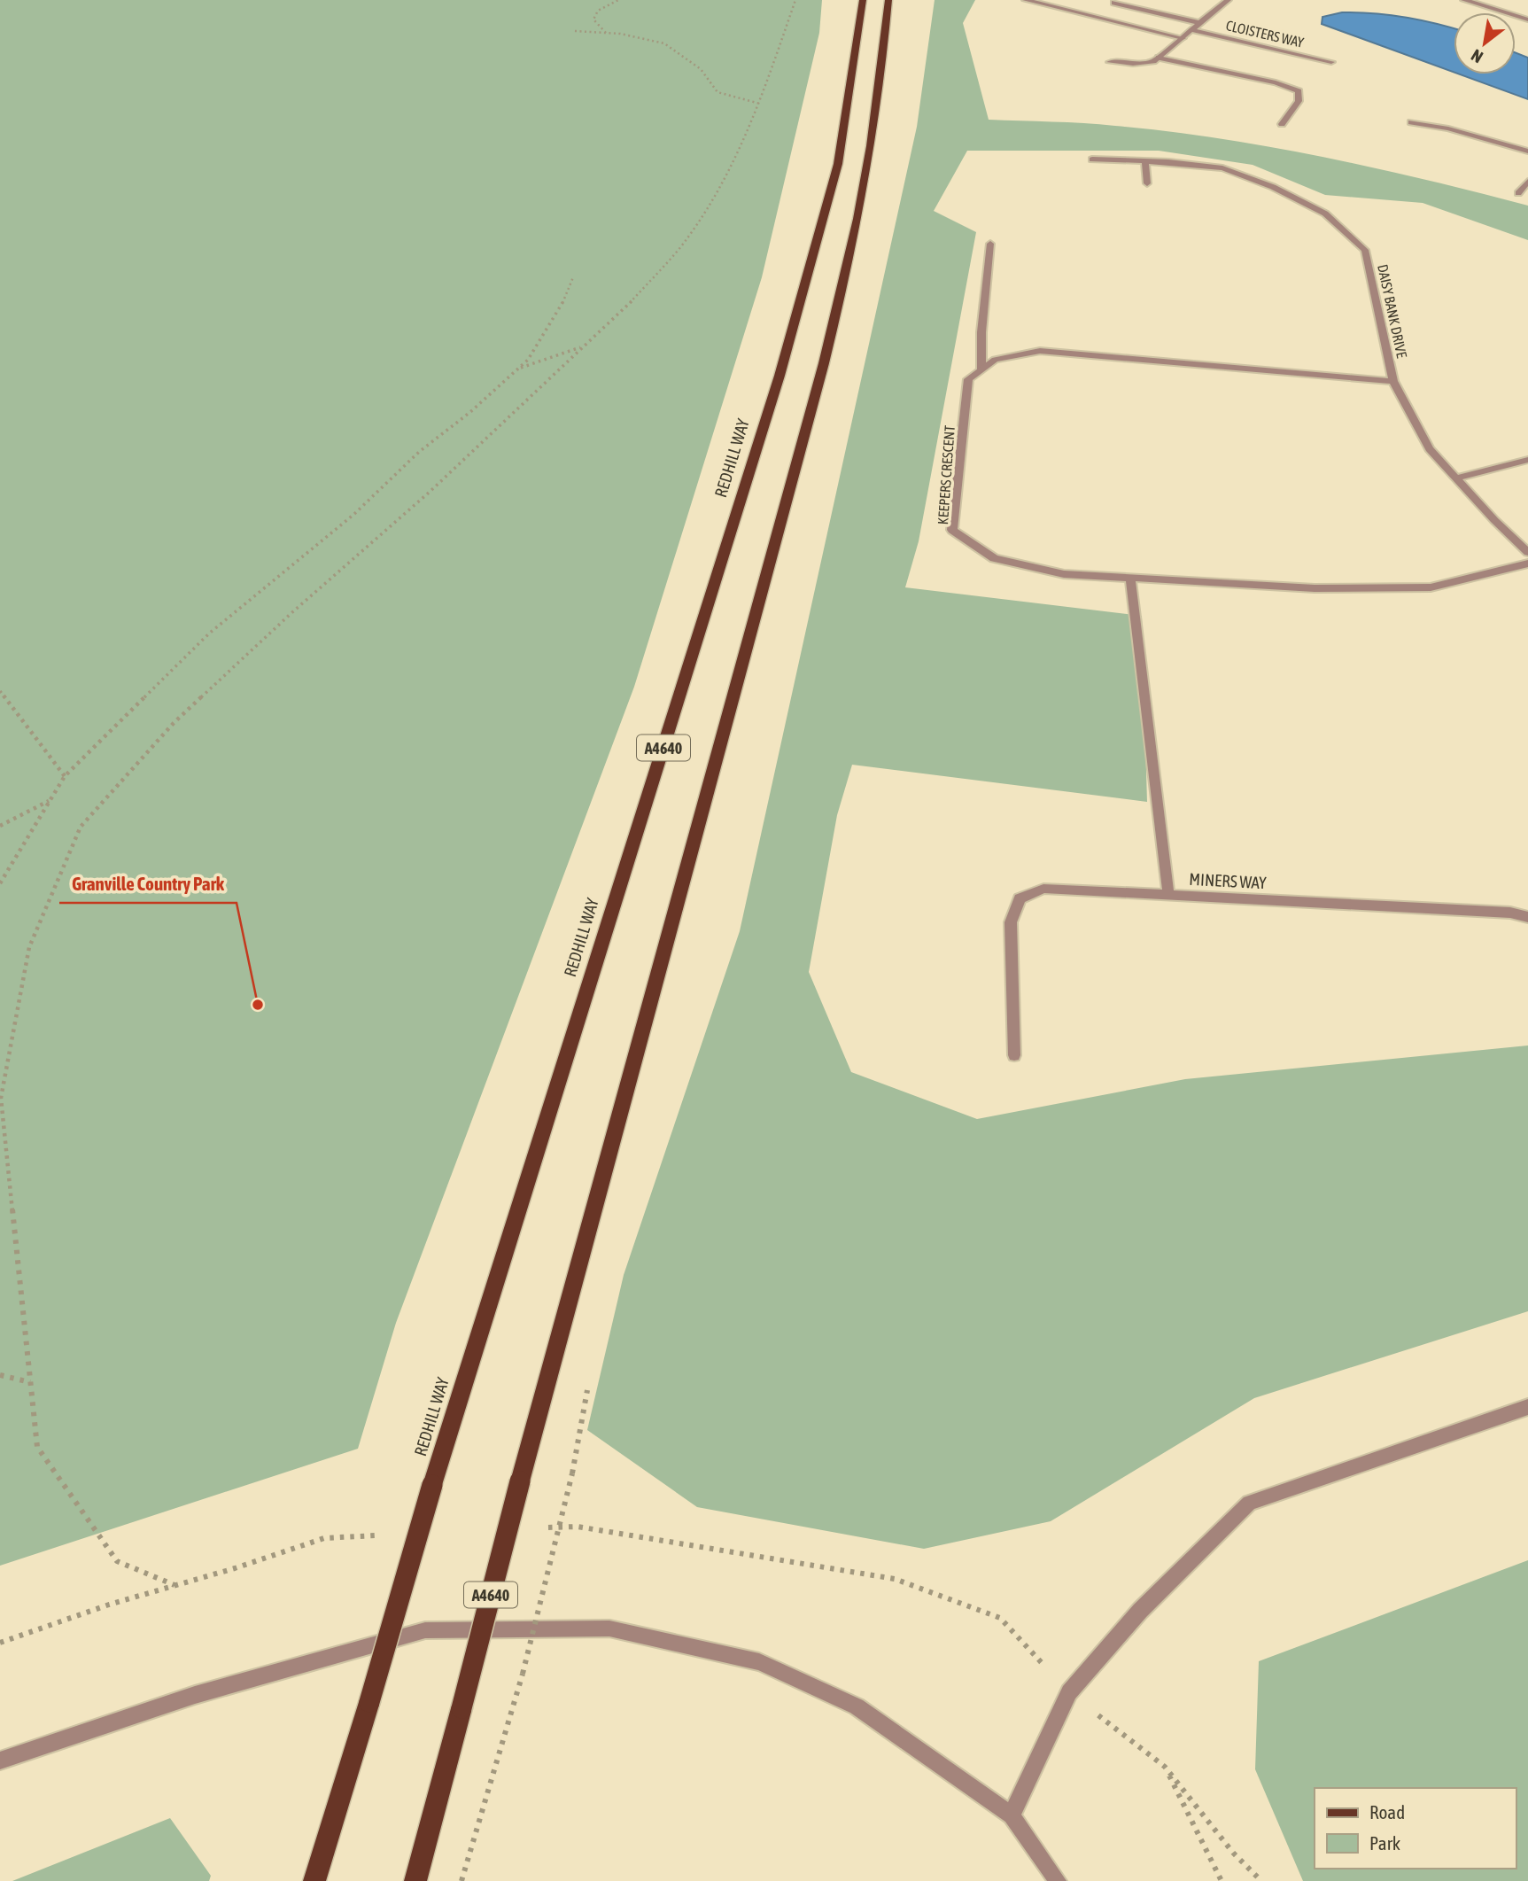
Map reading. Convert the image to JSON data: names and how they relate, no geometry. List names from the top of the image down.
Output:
{
  "streets": {
    "main road": ["REDHILL WAY", "A4640"],
    "street": [
      "CLOISTERS WAY",
      "DAISY BANK DRIVE",
      "KEEPERS CRESCENT",
      "MINERS WAY"
    ]
  },
  "crossings": [
    ["KEEPERS CRESCENT", "MINERS WAY"]
  ],
  "places": ["Granville Country Park"],
  "legend": ["Road", "Park"],
  "north": "bottom left"
}
